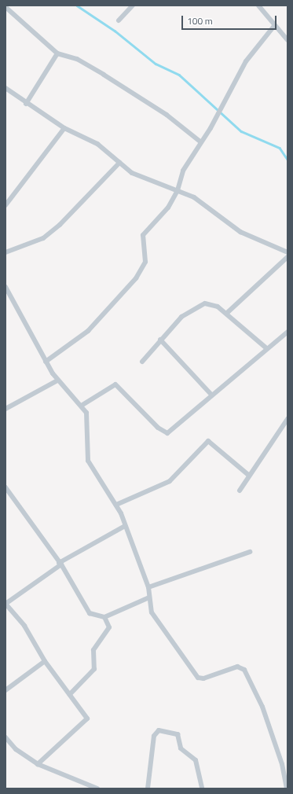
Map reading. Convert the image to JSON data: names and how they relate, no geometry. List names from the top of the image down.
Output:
{
  "scale_bar": "100 m"
}
